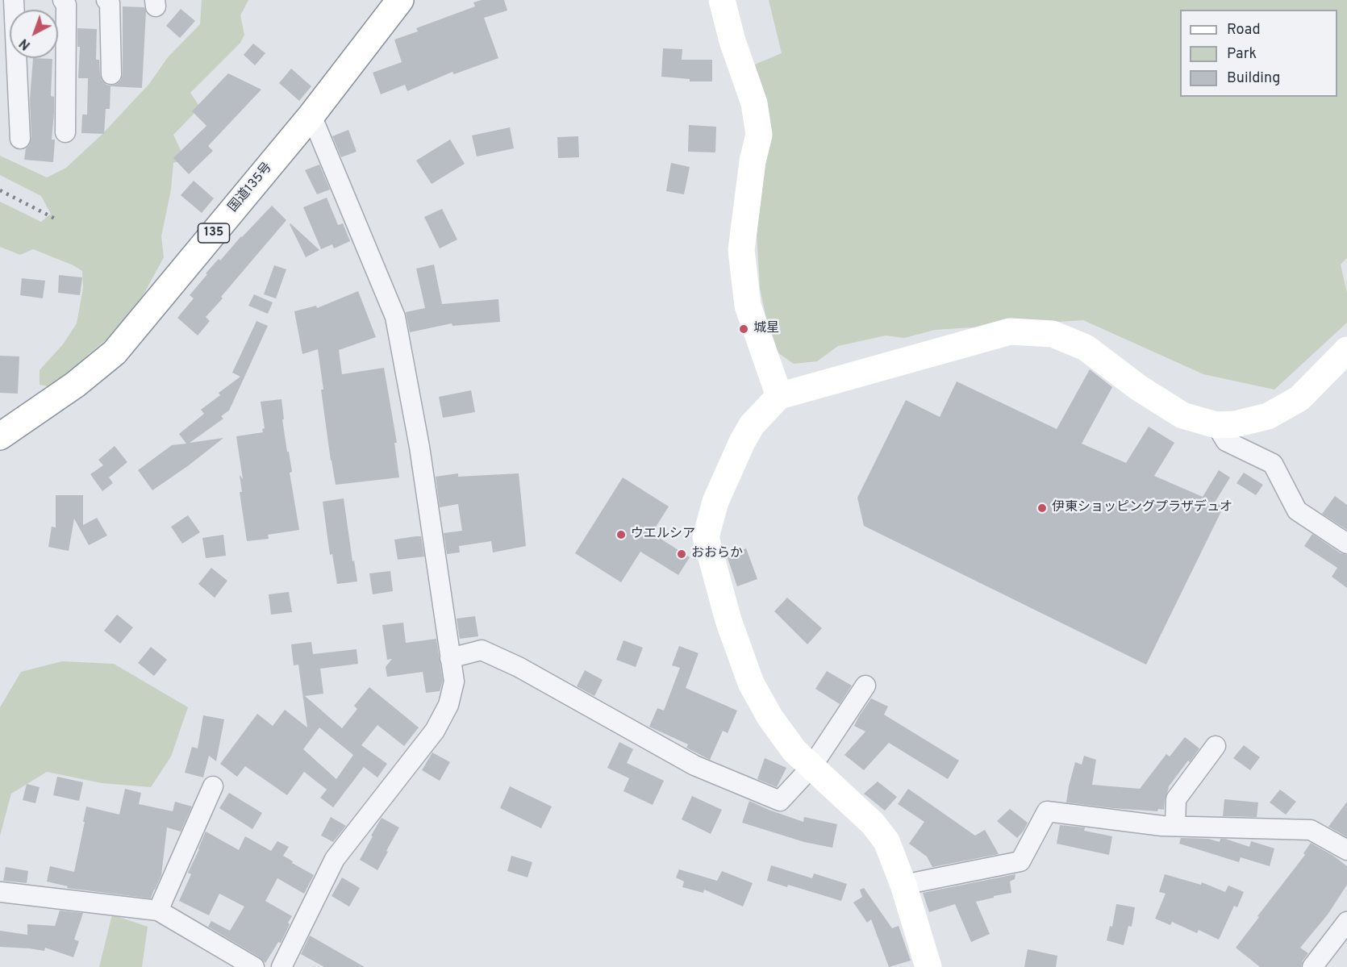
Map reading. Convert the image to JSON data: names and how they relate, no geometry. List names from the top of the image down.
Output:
{
  "streets": {
    "main road": ["国道135号", "135"]
  },
  "places": [
    "城星",
    "伊東ショッピングプラザデュオ",
    "ウエルシア",
    "おおらか"
  ],
  "legend": ["Road", "Park", "Building"],
  "north": "bottom left"
}
